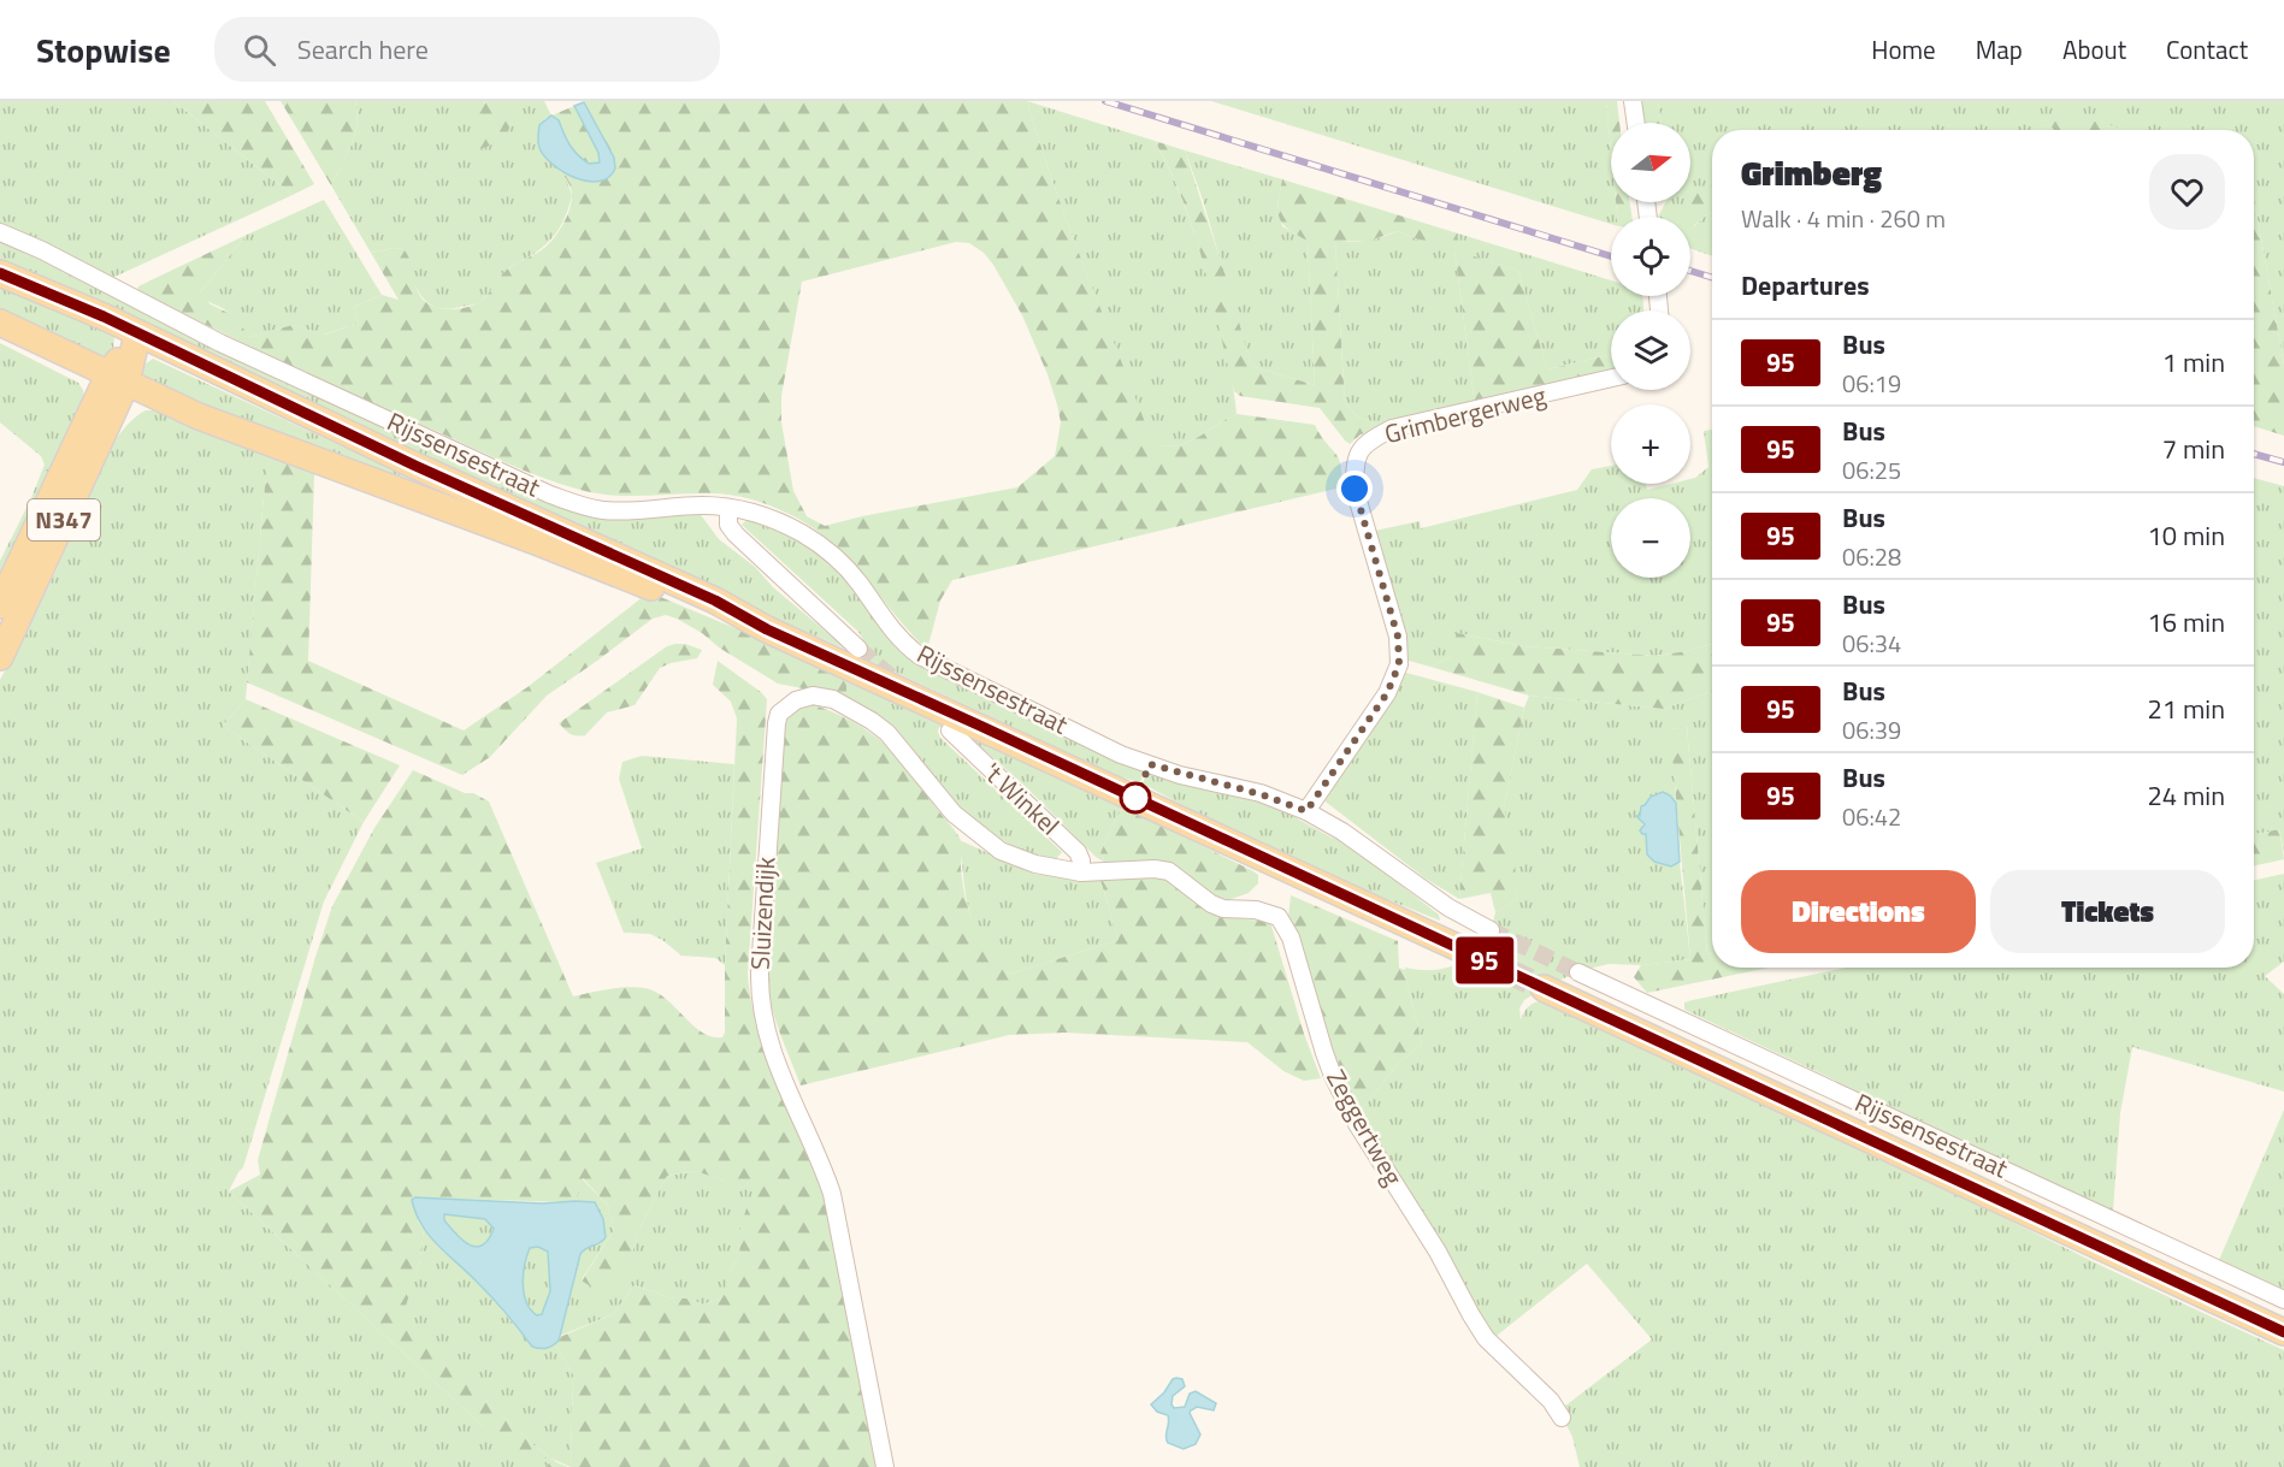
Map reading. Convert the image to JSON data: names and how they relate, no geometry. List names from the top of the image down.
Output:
{
  "streets": {
    "main road": ["Rijssensestraat", "N347"],
    "street": [
      "Grimbergerweg",
      "'t Winkel",
      "Sluizendijk",
      "Zeggertweg"
    ]
  },
  "crossings": [
    ["Grimbergerweg", "Rijssensestraat"],
    ["Rijssensestraat", "N347"],
    ["'t Winkel", "Sluizendijk"],
    ["'t Winkel", "Zeggertweg"],
    ["Sluizendijk", "Zeggertweg"]
  ],
  "lines": ["bus line 95"],
  "north": "right",
  "page": {
    "header": "Stopwise",
    "search": "Search here",
    "nav": [
      "Home",
      "Map",
      "About",
      "Contact"
    ],
    "on_map": "95",
    "map_buttons": ["+", "−"],
    "heading": [
      ["Grimberg", "Walk · 4 min · 260 m"],
      "Departures"
    ],
    "list": [
      {
        "mark": "95",
        "name": "Bus",
        "note": "06:19",
        "value": "1 min"
      },
      {
        "mark": "95",
        "name": "Bus",
        "note": "06:25",
        "value": "7 min"
      },
      {
        "mark": "95",
        "name": "Bus",
        "note": "06:28",
        "value": "10 min"
      },
      {
        "mark": "95",
        "name": "Bus",
        "note": "06:34",
        "value": "16 min"
      },
      {
        "mark": "95",
        "name": "Bus",
        "note": "06:39",
        "value": "21 min"
      },
      {
        "mark": "95",
        "name": "Bus",
        "note": "06:42",
        "value": "24 min"
      }
    ],
    "buttons": ["Directions", "Tickets"]
  }
}
